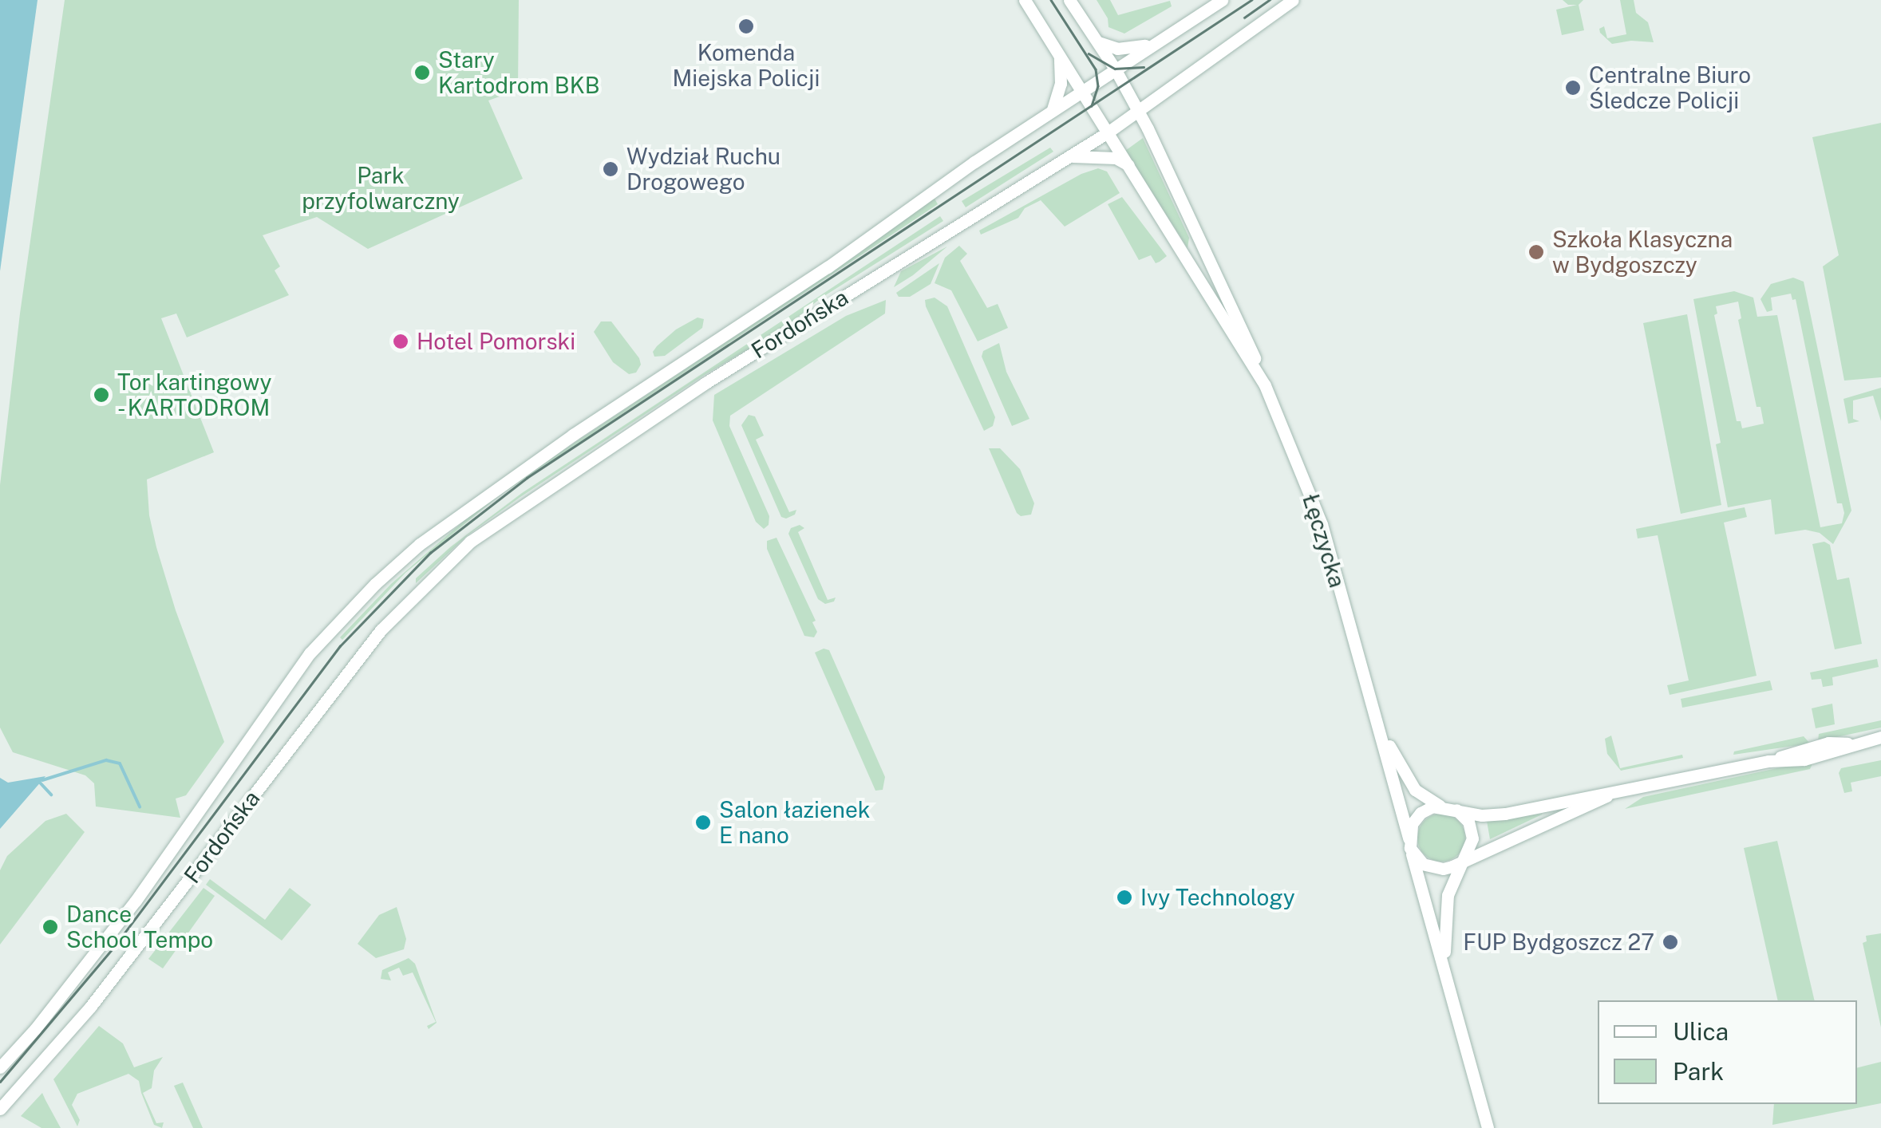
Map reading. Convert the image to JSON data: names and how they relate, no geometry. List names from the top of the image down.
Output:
{
  "streets": {
    "main road": ["Fordońska", "Łęczycka"]
  },
  "crossings": [
    ["Fordońska", "Łęczycka"]
  ],
  "parks": ["Park przyfolwarczny"],
  "places": [
    "Komenda Miejska Policji",
    "Stary Kartodrom BKB",
    "Centralne Biuro Śledcze Policji",
    "Wydział Ruchu Drogowego",
    "Szkoła Klasyczna w Bydgoszczy",
    "Hotel Pomorski",
    "Tor kartingowy - KARTODROM",
    "Salon łazienek E nano",
    "Ivy Technology",
    "Dance School Tempo",
    "FUP Bydgoszcz 27"
  ],
  "legend": ["Ulica", "Park"]
}
